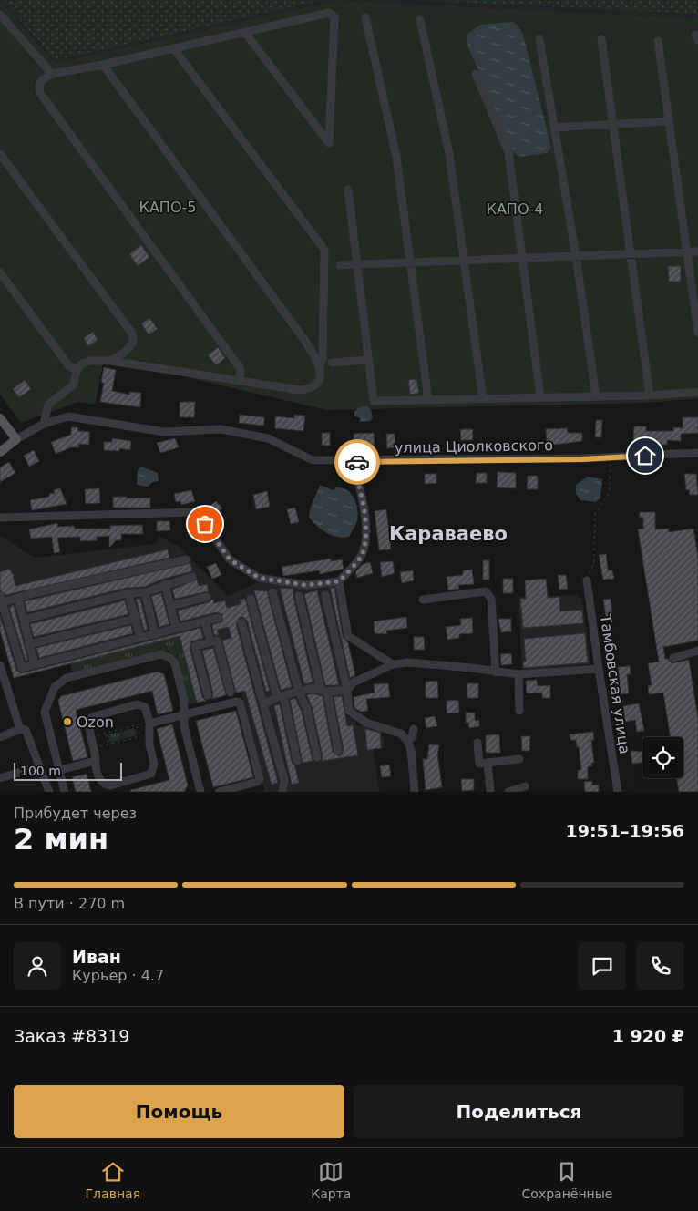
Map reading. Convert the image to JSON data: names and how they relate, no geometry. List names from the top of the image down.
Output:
{
  "streets": {
    "street": ["улица Циолковского", "Тамбовская улица"]
  },
  "districts": ["Караваево"],
  "parks": ["КАПО-5", "КАПО-4"],
  "places": ["Ozon"],
  "scale_bar": "100 m",
  "page": {
    "scale": "100 m",
    "heading": ["2 мин", "Прибудет через", "19:51–19:56"],
    "panel": [
      "Иван",
      "Курьер · 4.7",
      "Заказ #8319",
      "1 920 ₽"
    ],
    "bar": "В пути · 270 m",
    "buttons": ["Помощь", "Поделиться"],
    "tabs": ["Главная", "Карта", "Сохранённые"]
  }
}
